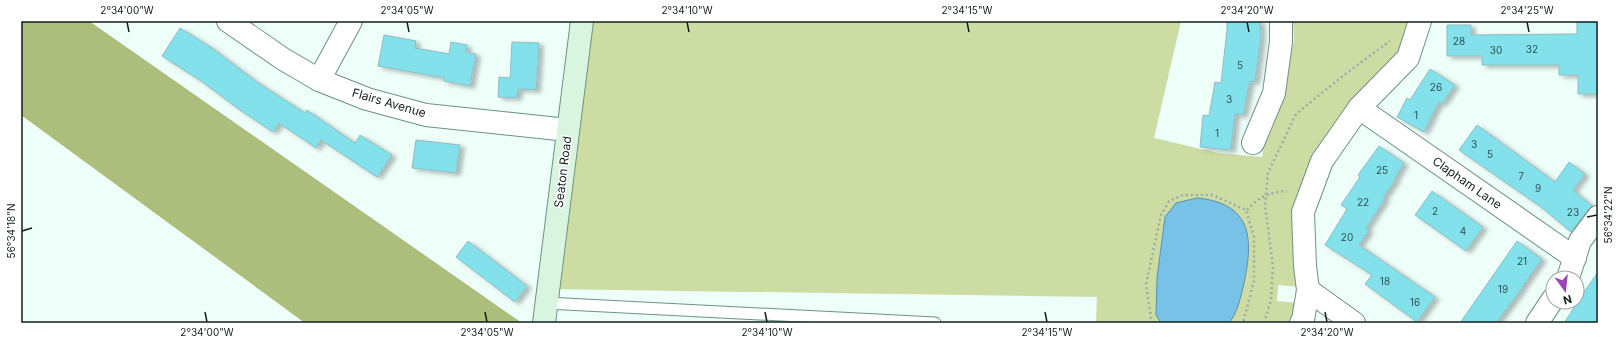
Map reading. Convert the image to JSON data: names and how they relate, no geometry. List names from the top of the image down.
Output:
{
  "streets": {
    "street": ["Flairs Avenue", "Seaton Road", "Clapham Lane"]
  },
  "crossings": [
    ["Flairs Avenue", "Seaton Road"]
  ],
  "house_numbers": [
    "28",
    "32",
    "30",
    "5",
    "26",
    "3",
    "1",
    "1",
    "3",
    "5",
    "25",
    "7",
    "9",
    "22",
    "2",
    "23",
    "4",
    "20",
    "21",
    "18",
    "19",
    "16"
  ],
  "north": "bottom",
  "coordinates": [
    "2°34'00\"W",
    "2°34'05\"W",
    "2°34'10\"W",
    "2°34'15\"W",
    "2°34'20\"W",
    "2°34'25\"W",
    "56°34'22\"N",
    "56°34'18\"N"
  ]
}
